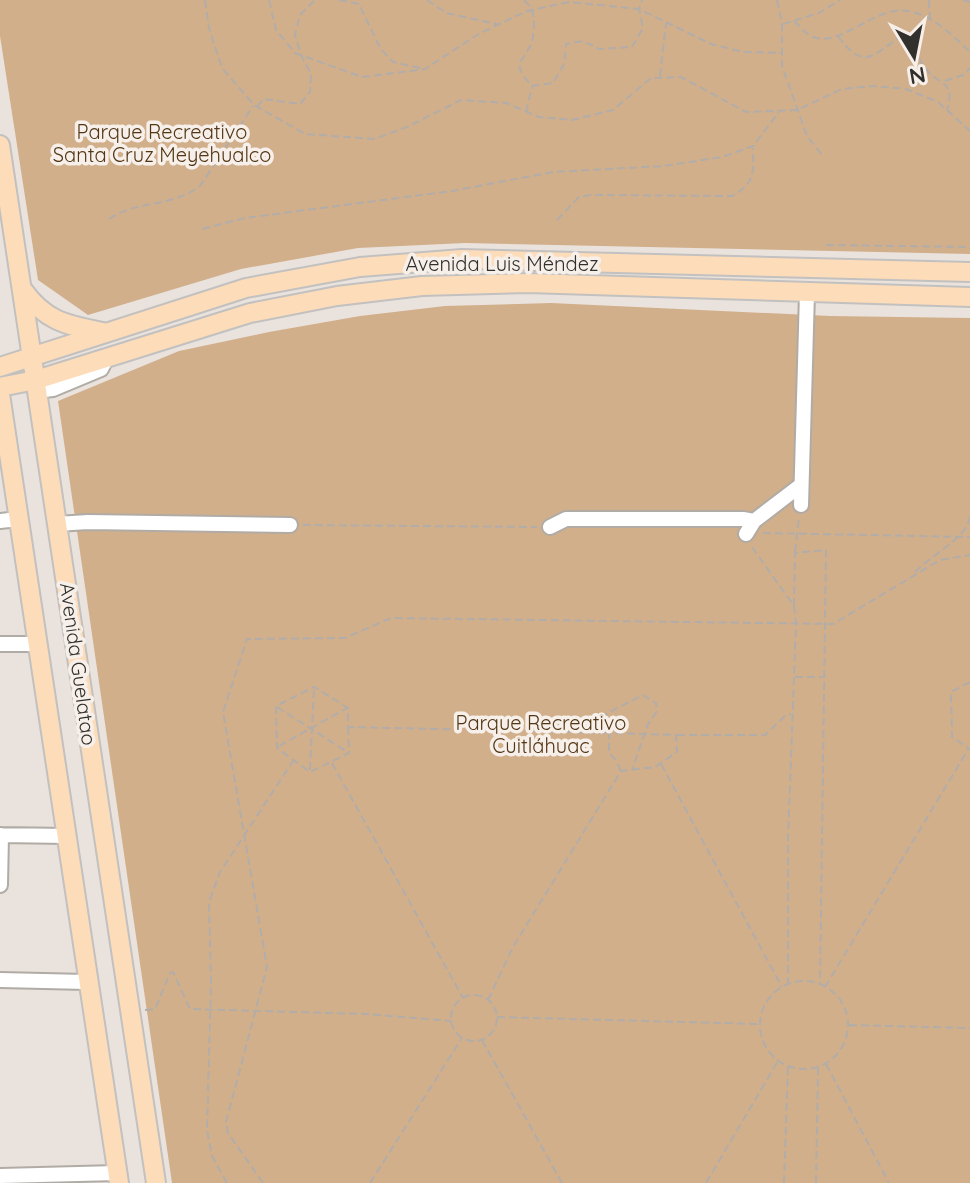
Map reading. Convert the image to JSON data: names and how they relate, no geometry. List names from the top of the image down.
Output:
{
  "streets": {
    "main road": ["Avenida Luis Méndez", "Avenida Guelatao"]
  },
  "crossings": [
    ["Avenida Luis Méndez", "Avenida Guelatao"]
  ],
  "parks": ["Parque Recreativo Santa Cruz Meyehualco", "Parque Recreativo Cuitláhuac"],
  "north": "bottom"
}
